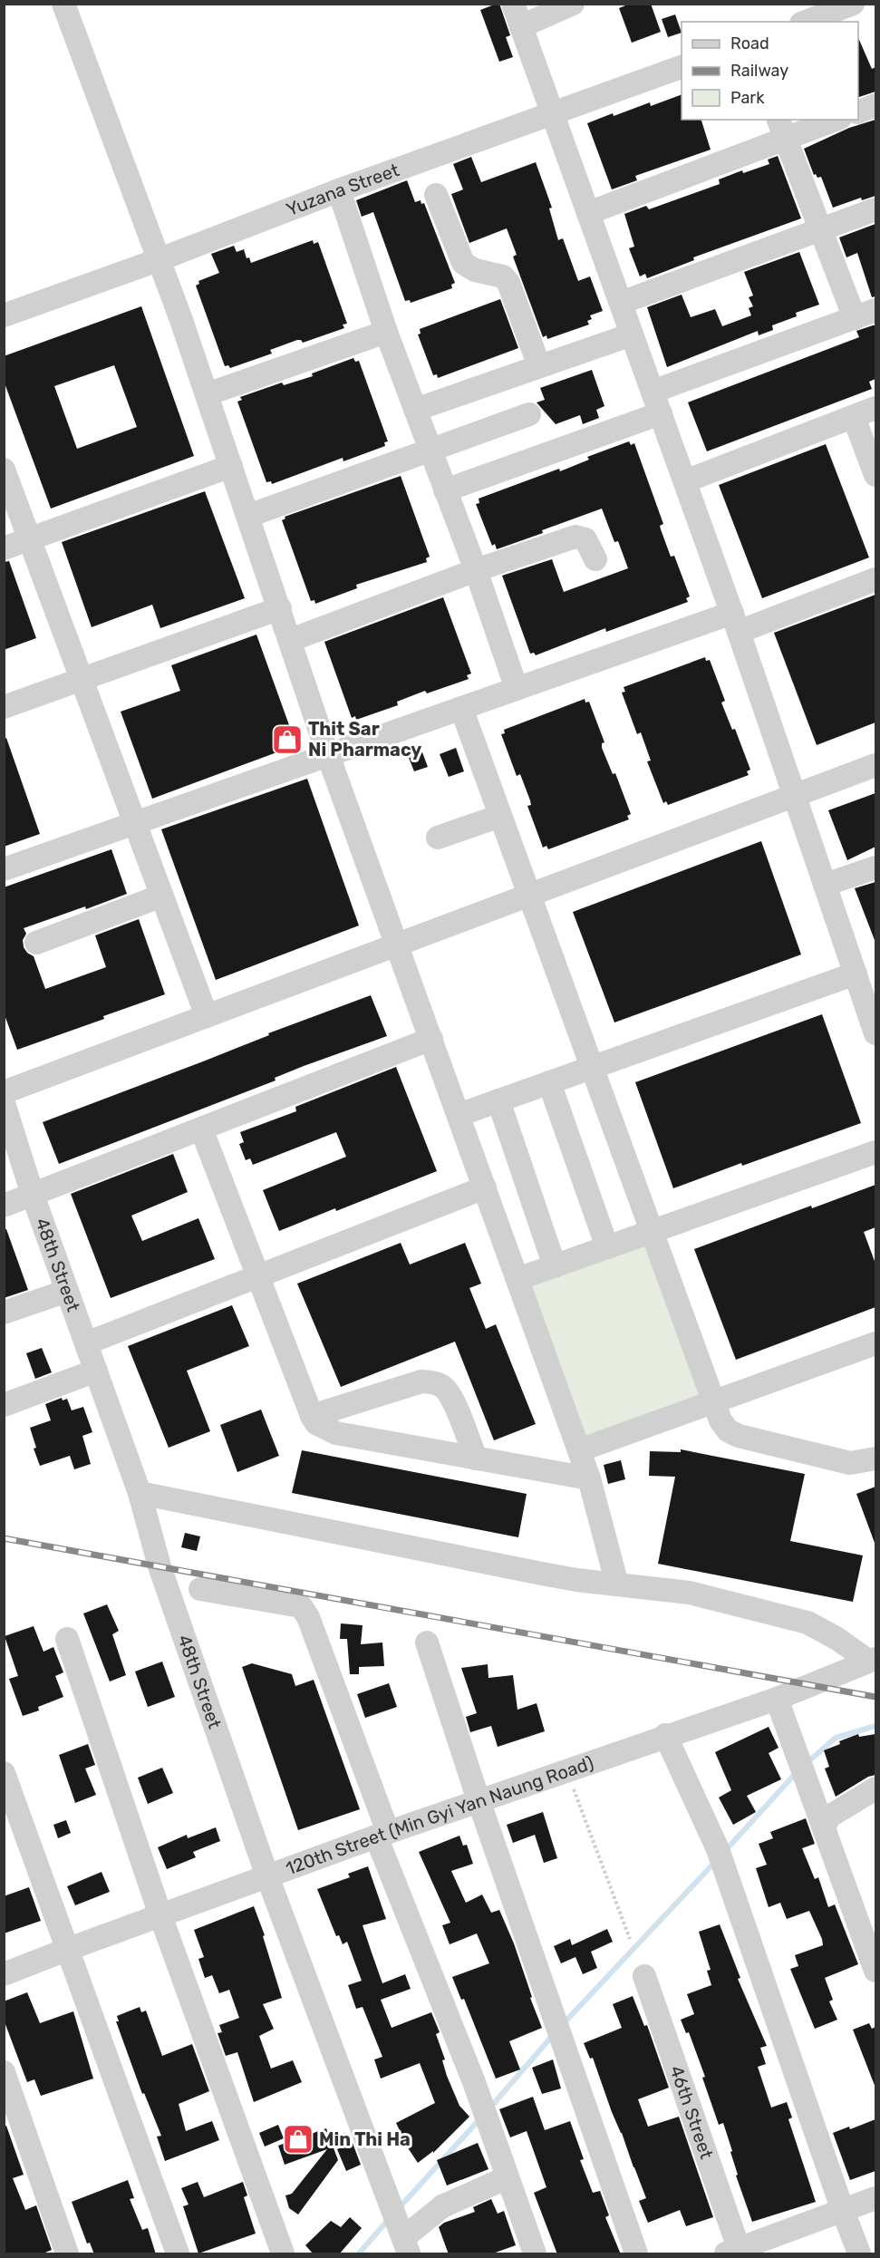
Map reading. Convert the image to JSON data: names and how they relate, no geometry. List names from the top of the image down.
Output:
{
  "streets": {
    "street": [
      "Yuzana Street",
      "48th Street",
      "120th Street (Min Gyi Yan Naung Road)",
      "46th Street"
    ]
  },
  "crossings": [
    ["48th Street", "120th Street (Min Gyi Yan Naung Road)"]
  ],
  "places": {
    "shop": ["Thit Sar Ni Pharmacy", "Min Thi Ha"]
  },
  "legend": ["Road", "Railway", "Park"]
}
